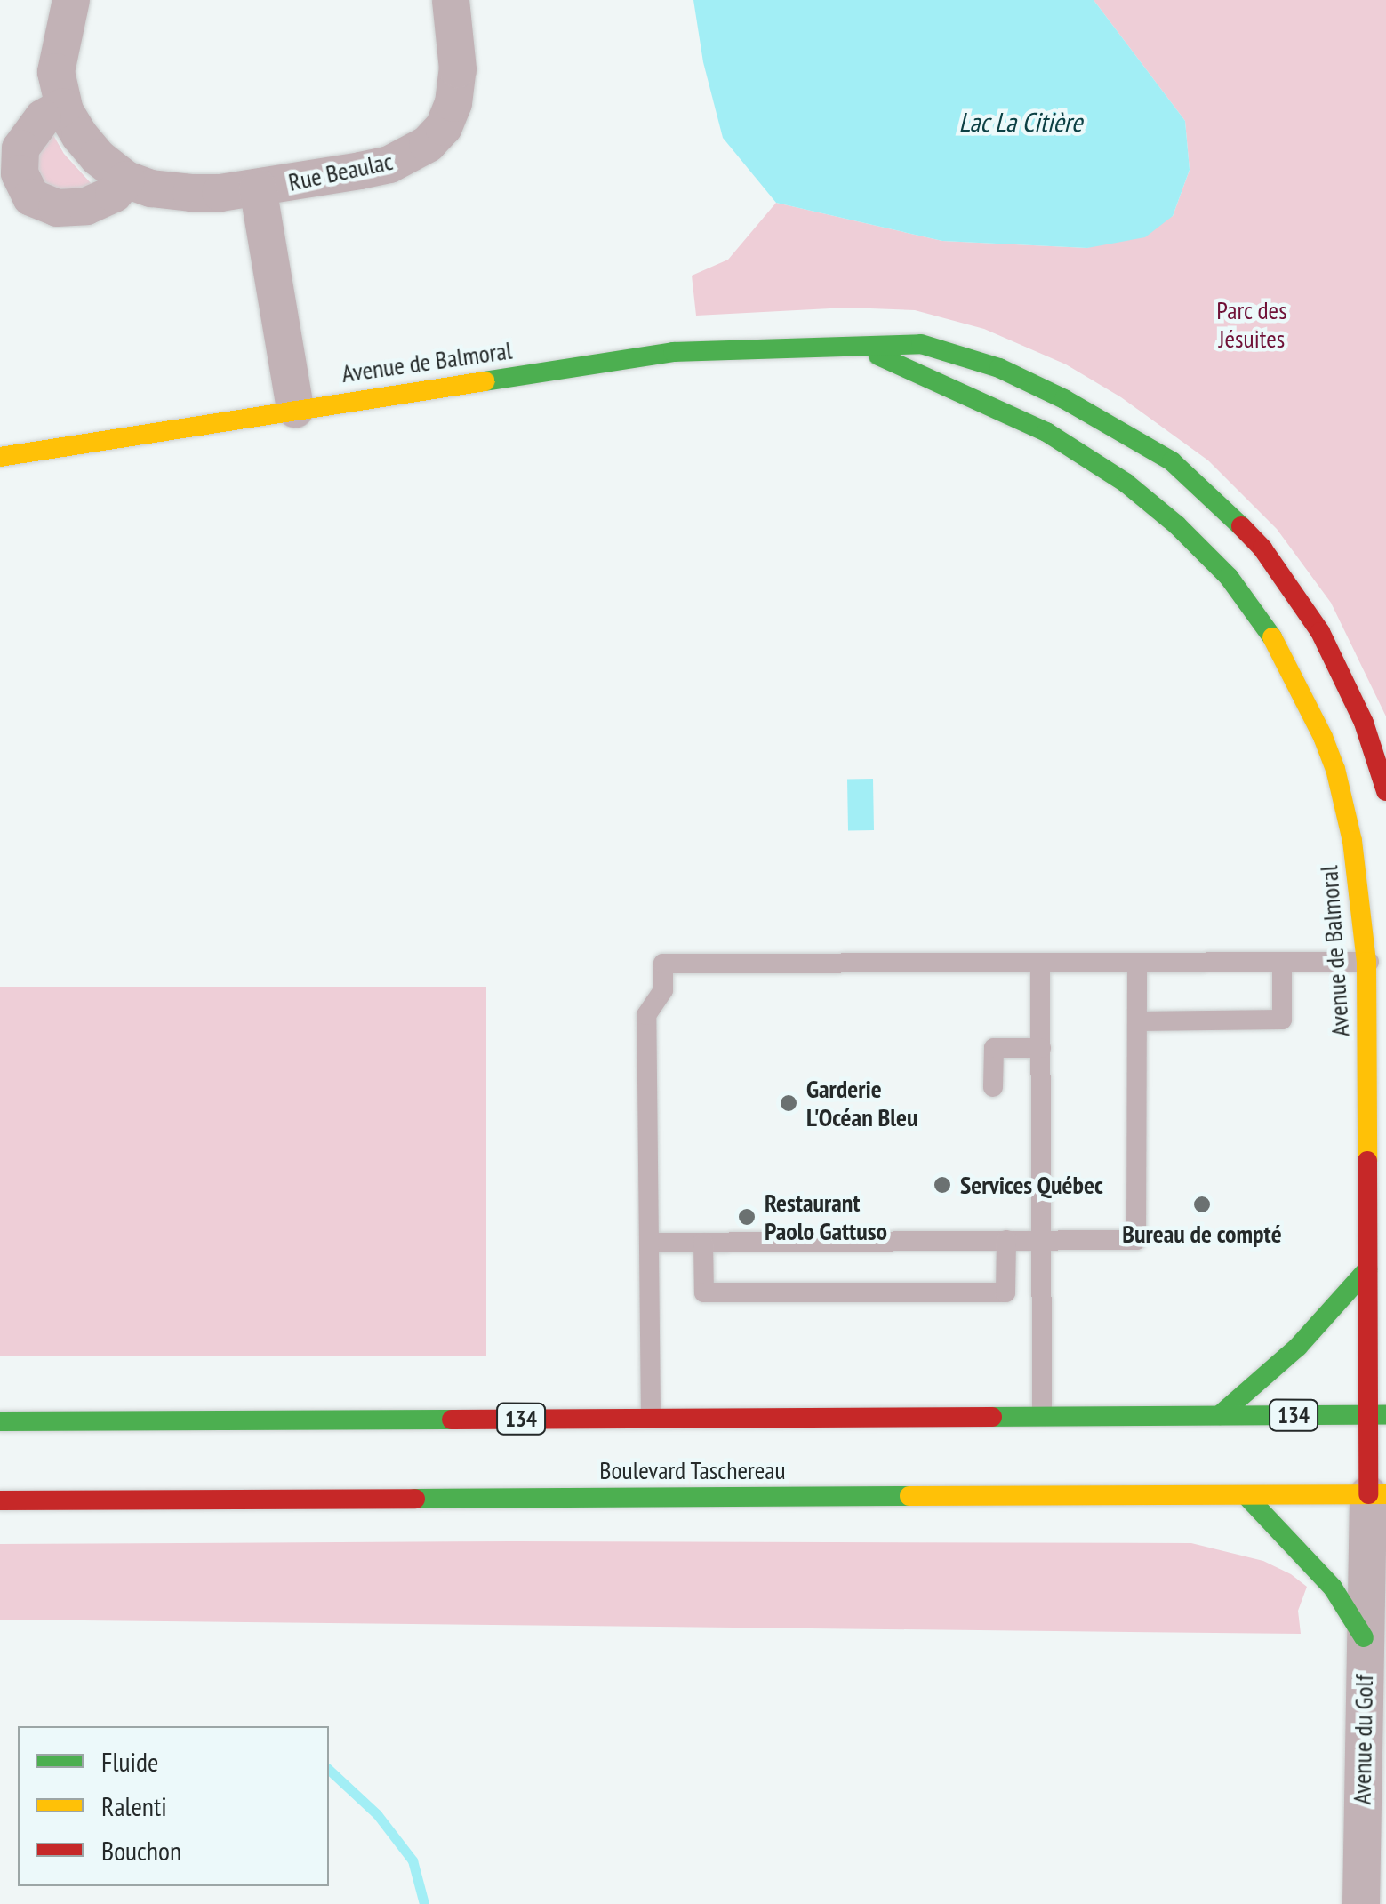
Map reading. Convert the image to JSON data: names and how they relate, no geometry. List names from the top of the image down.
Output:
{
  "streets": {
    "main road": [
      "Avenue de Balmoral",
      "134",
      "Boulevard Taschereau",
      "Avenue du Golf"
    ],
    "street": ["Rue Beaulac"]
  },
  "crossings": [
    ["Rue Beaulac", "Avenue de Balmoral"],
    ["Avenue de Balmoral", "134"],
    ["Avenue de Balmoral", "Avenue du Golf"],
    ["134", "Avenue du Golf"],
    ["Boulevard Taschereau", "Avenue du Golf"]
  ],
  "water": ["Lac La Citière"],
  "parks": ["Parc des Jésuites"],
  "places": [
    "Garderie L'Océan Bleu",
    "Services Québec",
    "Bureau de compté",
    "Restaurant Paolo Gattuso"
  ],
  "legend": ["Fluide", "Ralenti", "Bouchon"]
}
